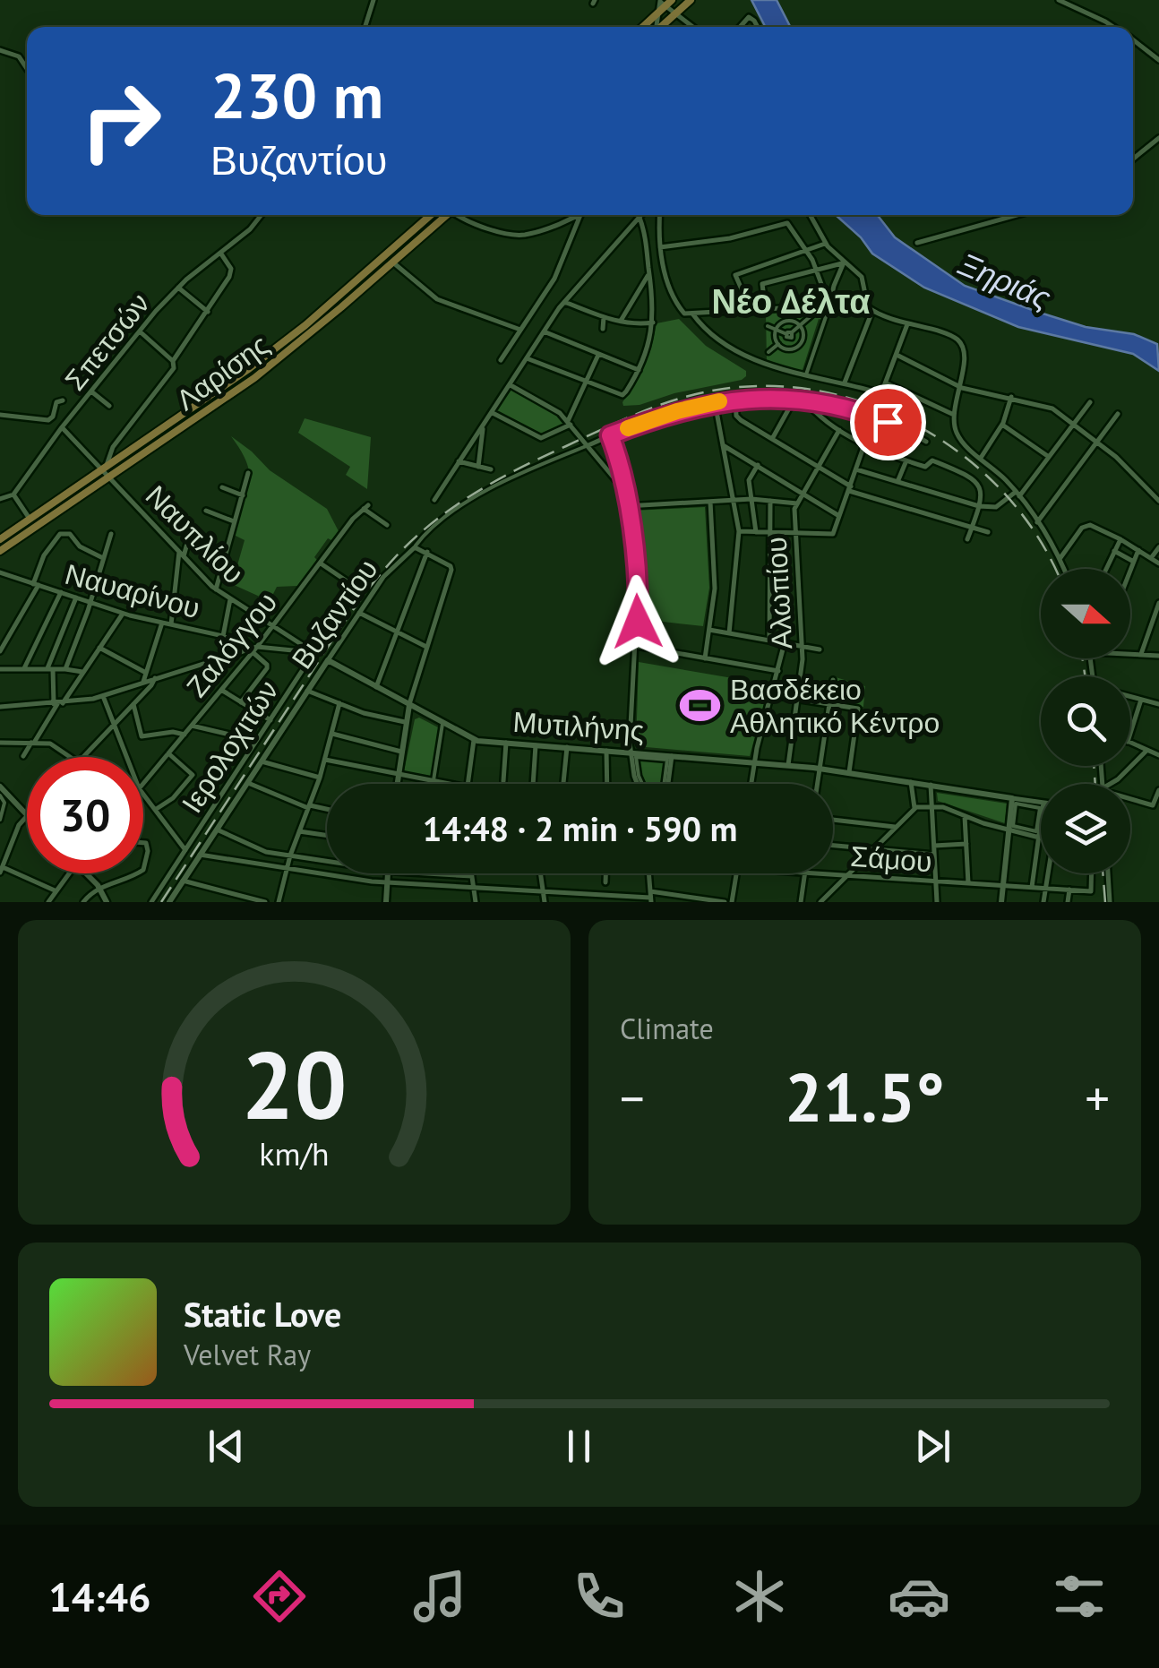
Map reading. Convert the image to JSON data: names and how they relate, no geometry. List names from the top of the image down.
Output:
{
  "streets": {
    "main road": ["Λαρίσης"],
    "street": [
      "Σπετσών",
      "Ναυπλίου",
      "Ναυαρίνου",
      "Αλωπίου",
      "Βυζαντίου",
      "Ζαλόγγου",
      "Μυτιλήνης",
      "Ιερολοχιτών",
      "Σάμου"
    ]
  },
  "crossings": [
    ["Σπετσών", "Ναυπλίου"],
    ["Λαρίσης", "Ναυπλίου"],
    ["Ναυπλίου", "Ζαλόγγου"],
    ["Ναυπλίου", "Ιερολοχιτών"],
    ["Ναυαρίνου", "Ζαλόγγου"],
    ["Αλωπίου", "Μυτιλήνης"],
    ["Βυζαντίου", "Μυτιλήνης"]
  ],
  "districts": ["Νέο Δέλτα"],
  "water": ["Ξηριάς"],
  "places": {
    "sports": ["Βασδέκειο Αθλητικό Κέντρο"]
  },
  "north": "right",
  "page": {
    "turn": ["230 m", "Βυζαντίου"],
    "limit": "30",
    "trip": "14:48 · 2 min · 590 m",
    "tile": "Climate",
    "heat": ["−", "21.5°", "+"],
    "song": ["Static Love", "Velvet Ray"],
    "tabs": "14:46",
    "gauge": ["20", "km/h"]
  }
}
